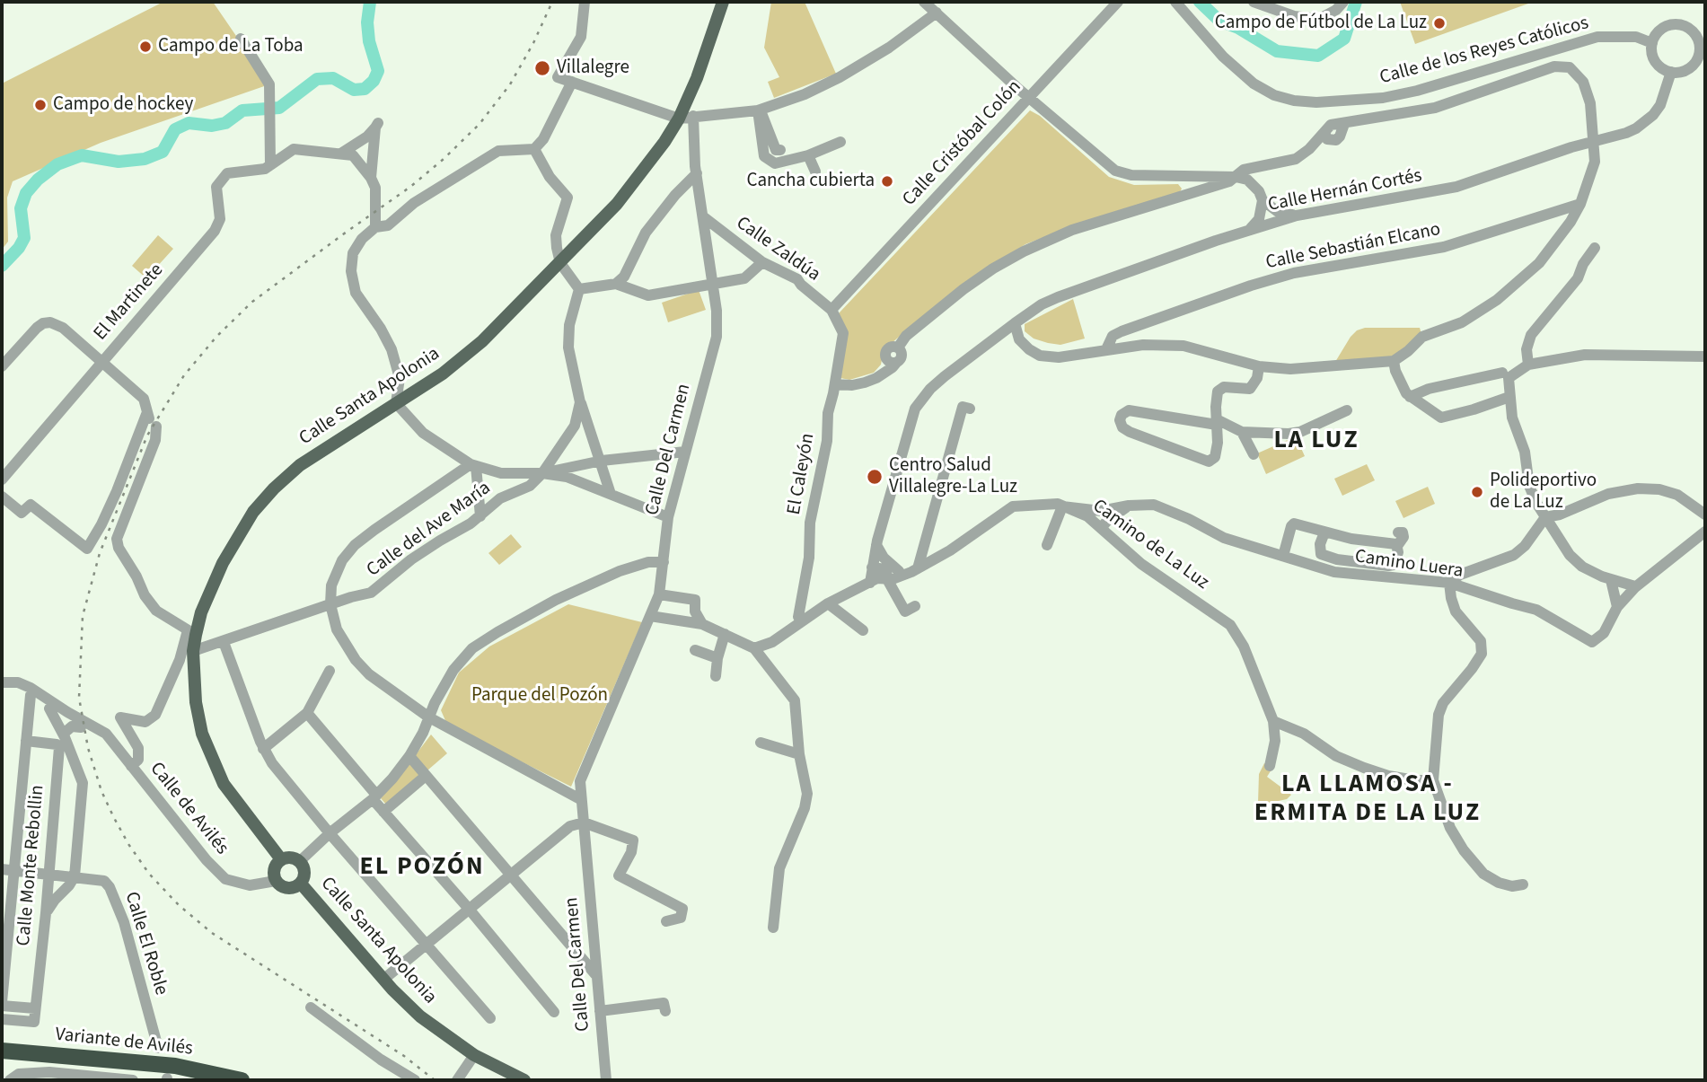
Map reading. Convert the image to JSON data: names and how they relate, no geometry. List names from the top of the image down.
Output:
{
  "streets": {
    "highway": ["Variante de Avilés"],
    "main road": ["Calle Santa Apolonia"],
    "street": [
      "Calle de los Reyes Católicos",
      "Calle Cristóbal Colón",
      "Calle Hernán Cortés",
      "Calle Sebastián Elcano",
      "Calle Zaldúa",
      "El Martinete",
      "Calle Del Carmen",
      "El Caleyón",
      "Calle del Ave María",
      "Camino de La Luz",
      "Camino Luera",
      "Calle de Avilés",
      "Calle Monte Rebollin",
      "Calle El Roble"
    ]
  },
  "crossings": [
    ["Calle de los Reyes Católicos", "Calle Hernán Cortés"],
    ["Calle Cristóbal Colón", "Calle Zaldúa"],
    ["Calle Cristóbal Colón", "El Caleyón"],
    ["Calle Zaldúa", "Calle Del Carmen"],
    ["Calle Zaldúa", "El Caleyón"],
    ["Calle Santa Apolonia", "Calle del Ave María"],
    ["Calle Santa Apolonia", "Calle de Avilés"],
    ["Calle Del Carmen", "Calle del Ave María"],
    ["Camino de La Luz", "Camino Luera"],
    ["Calle Monte Rebollin", "Calle El Roble"]
  ],
  "districts": ["LA LUZ", "LA LLAMOSA - ERMITA DE LA LUZ", "EL POZÓN"],
  "parks": ["Parque del Pozón"],
  "places": [
    "Campo de Fútbol de La Luz",
    "Campo de La Toba",
    "Villalegre",
    "Campo de hockey",
    "Cancha cubierta",
    "Centro Salud Villalegre-La Luz",
    "Polideportivo de La Luz"
  ]
}
